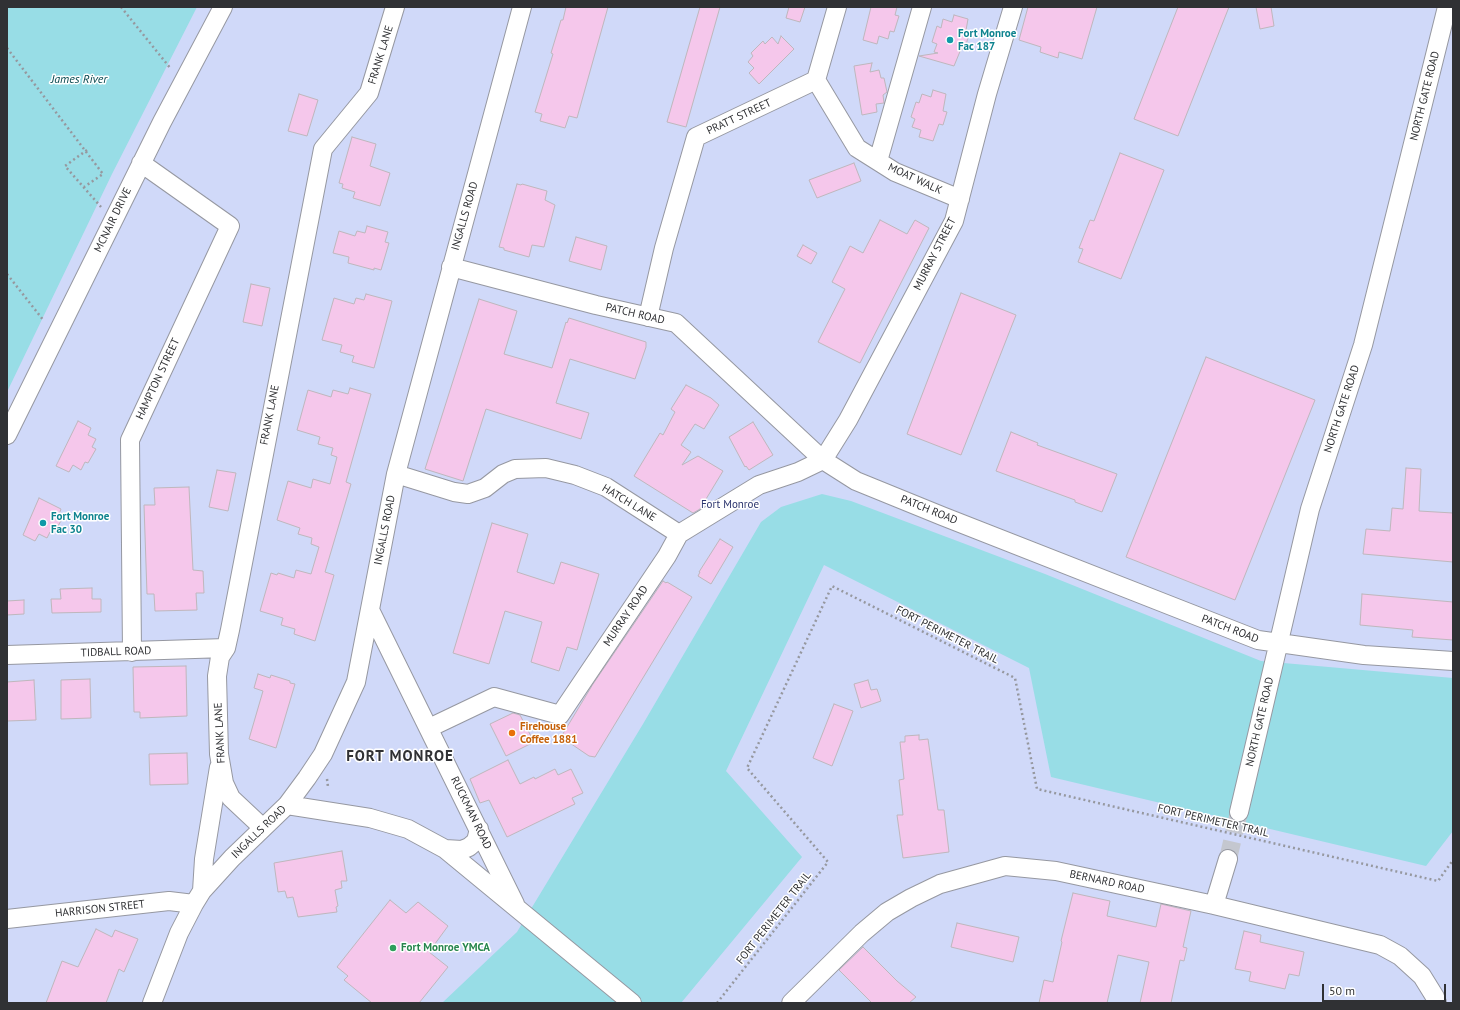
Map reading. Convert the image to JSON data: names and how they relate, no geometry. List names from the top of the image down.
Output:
{
  "streets": {
    "street": [
      "FRANK LANE",
      "NORTH GATE ROAD",
      "PRATT STREET",
      "MOAT WALK",
      "INGALLS ROAD",
      "MCNAIR DRIVE",
      "MURRAY STREET",
      "PATCH ROAD",
      "HAMPTON STREET",
      "HATCH LANE",
      "MURRAY ROAD",
      "TIDBALL ROAD",
      "RUCKMAN ROAD",
      "BERNARD ROAD",
      "HARRISON STREET"
    ],
    "path": ["FORT PERIMETER TRAIL"]
  },
  "crossings": [
    ["FRANK LANE", "INGALLS ROAD"],
    ["FRANK LANE", "TIDBALL ROAD"],
    ["NORTH GATE ROAD", "PATCH ROAD"],
    ["PRATT STREET", "MOAT WALK"],
    ["PRATT STREET", "PATCH ROAD"],
    ["MOAT WALK", "MURRAY STREET"],
    ["INGALLS ROAD", "PATCH ROAD"],
    ["INGALLS ROAD", "HATCH LANE"],
    ["INGALLS ROAD", "RUCKMAN ROAD"],
    ["INGALLS ROAD", "HARRISON STREET"],
    ["MCNAIR DRIVE", "HAMPTON STREET"],
    ["MURRAY STREET", "PATCH ROAD"],
    ["MURRAY STREET", "MURRAY ROAD"],
    ["PATCH ROAD", "MURRAY ROAD"],
    ["HAMPTON STREET", "TIDBALL ROAD"],
    ["HATCH LANE", "MURRAY ROAD"],
    ["MURRAY ROAD", "RUCKMAN ROAD"]
  ],
  "districts": ["FORT MONROE"],
  "water": ["James River"],
  "parks": ["Fort Monroe"],
  "places": [
    "Fort Monroe Fac 187",
    "Fort Monroe Fac 30",
    "Firehouse Coffee 1881",
    "Fort Monroe YMCA"
  ],
  "scale_bar": "50 m"
}
